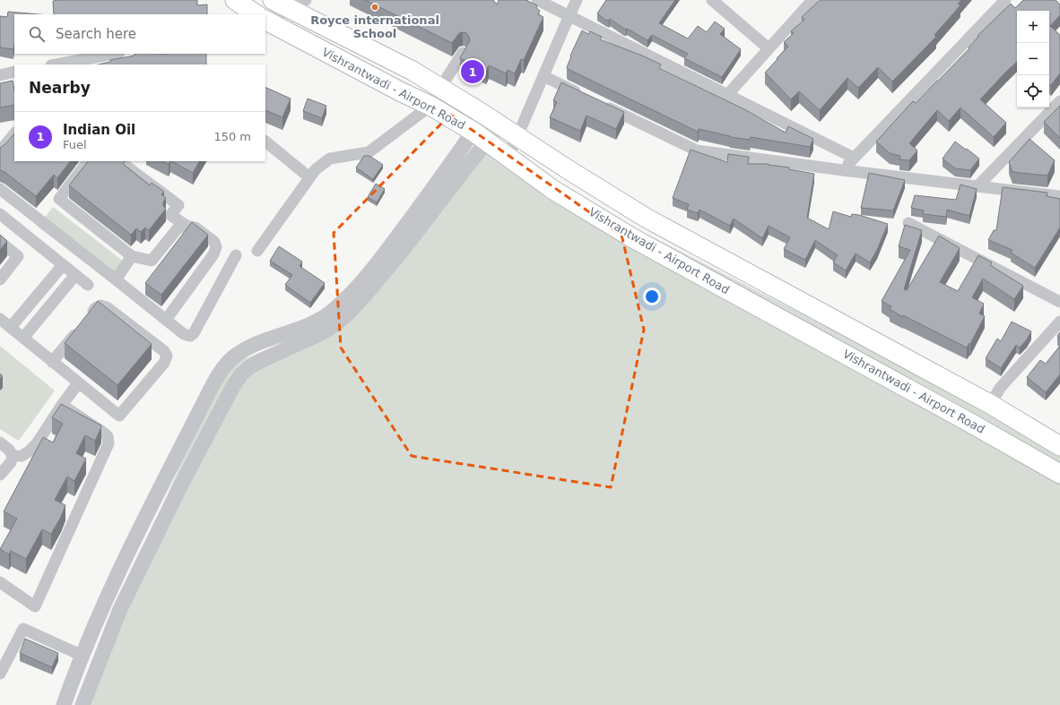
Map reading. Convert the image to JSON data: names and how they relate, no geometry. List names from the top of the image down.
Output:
{
  "streets": {
    "main road": ["Vishrantwadi - Airport Road"]
  },
  "places": ["Royce international School"],
  "page": {
    "map_buttons": ["+", "−"],
    "search": "Search here",
    "pins": "1",
    "heading": "Nearby",
    "list": [
      {
        "mark": "1",
        "name": "Indian Oil",
        "note": "Fuel",
        "value": "150 m"
      }
    ]
  }
}
